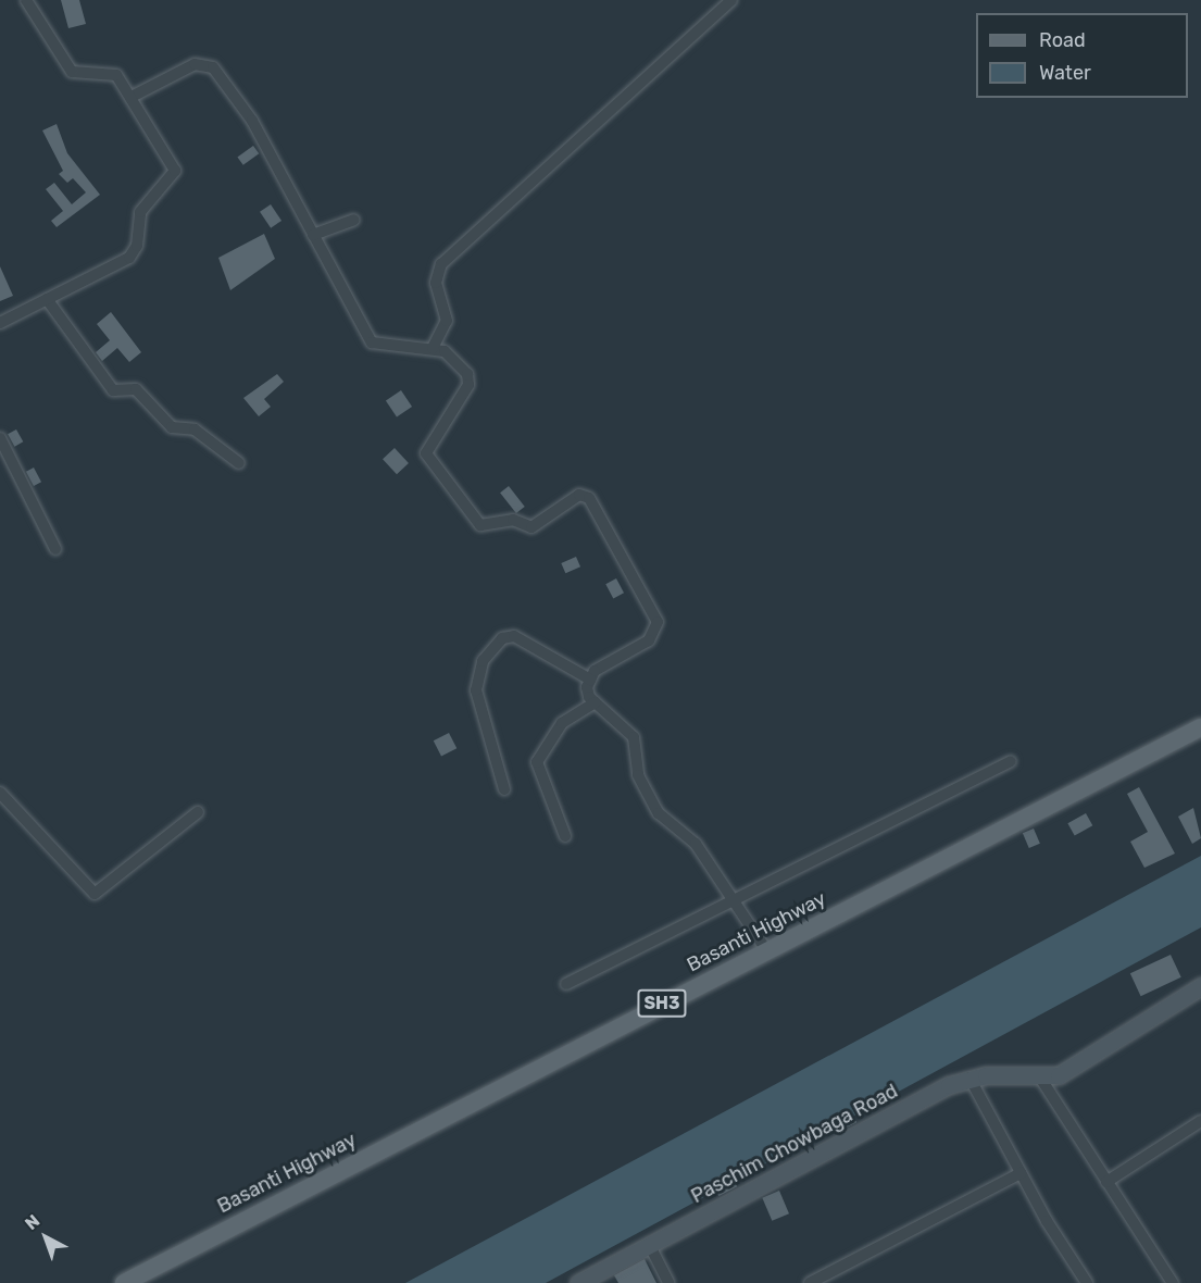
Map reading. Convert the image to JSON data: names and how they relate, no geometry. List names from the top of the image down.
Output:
{
  "streets": {
    "main road": ["Basanti Highway", "SH3"],
    "street": ["Paschim Chowbaga Road"]
  },
  "legend": ["Road", "Water"],
  "north": "top left"
}
